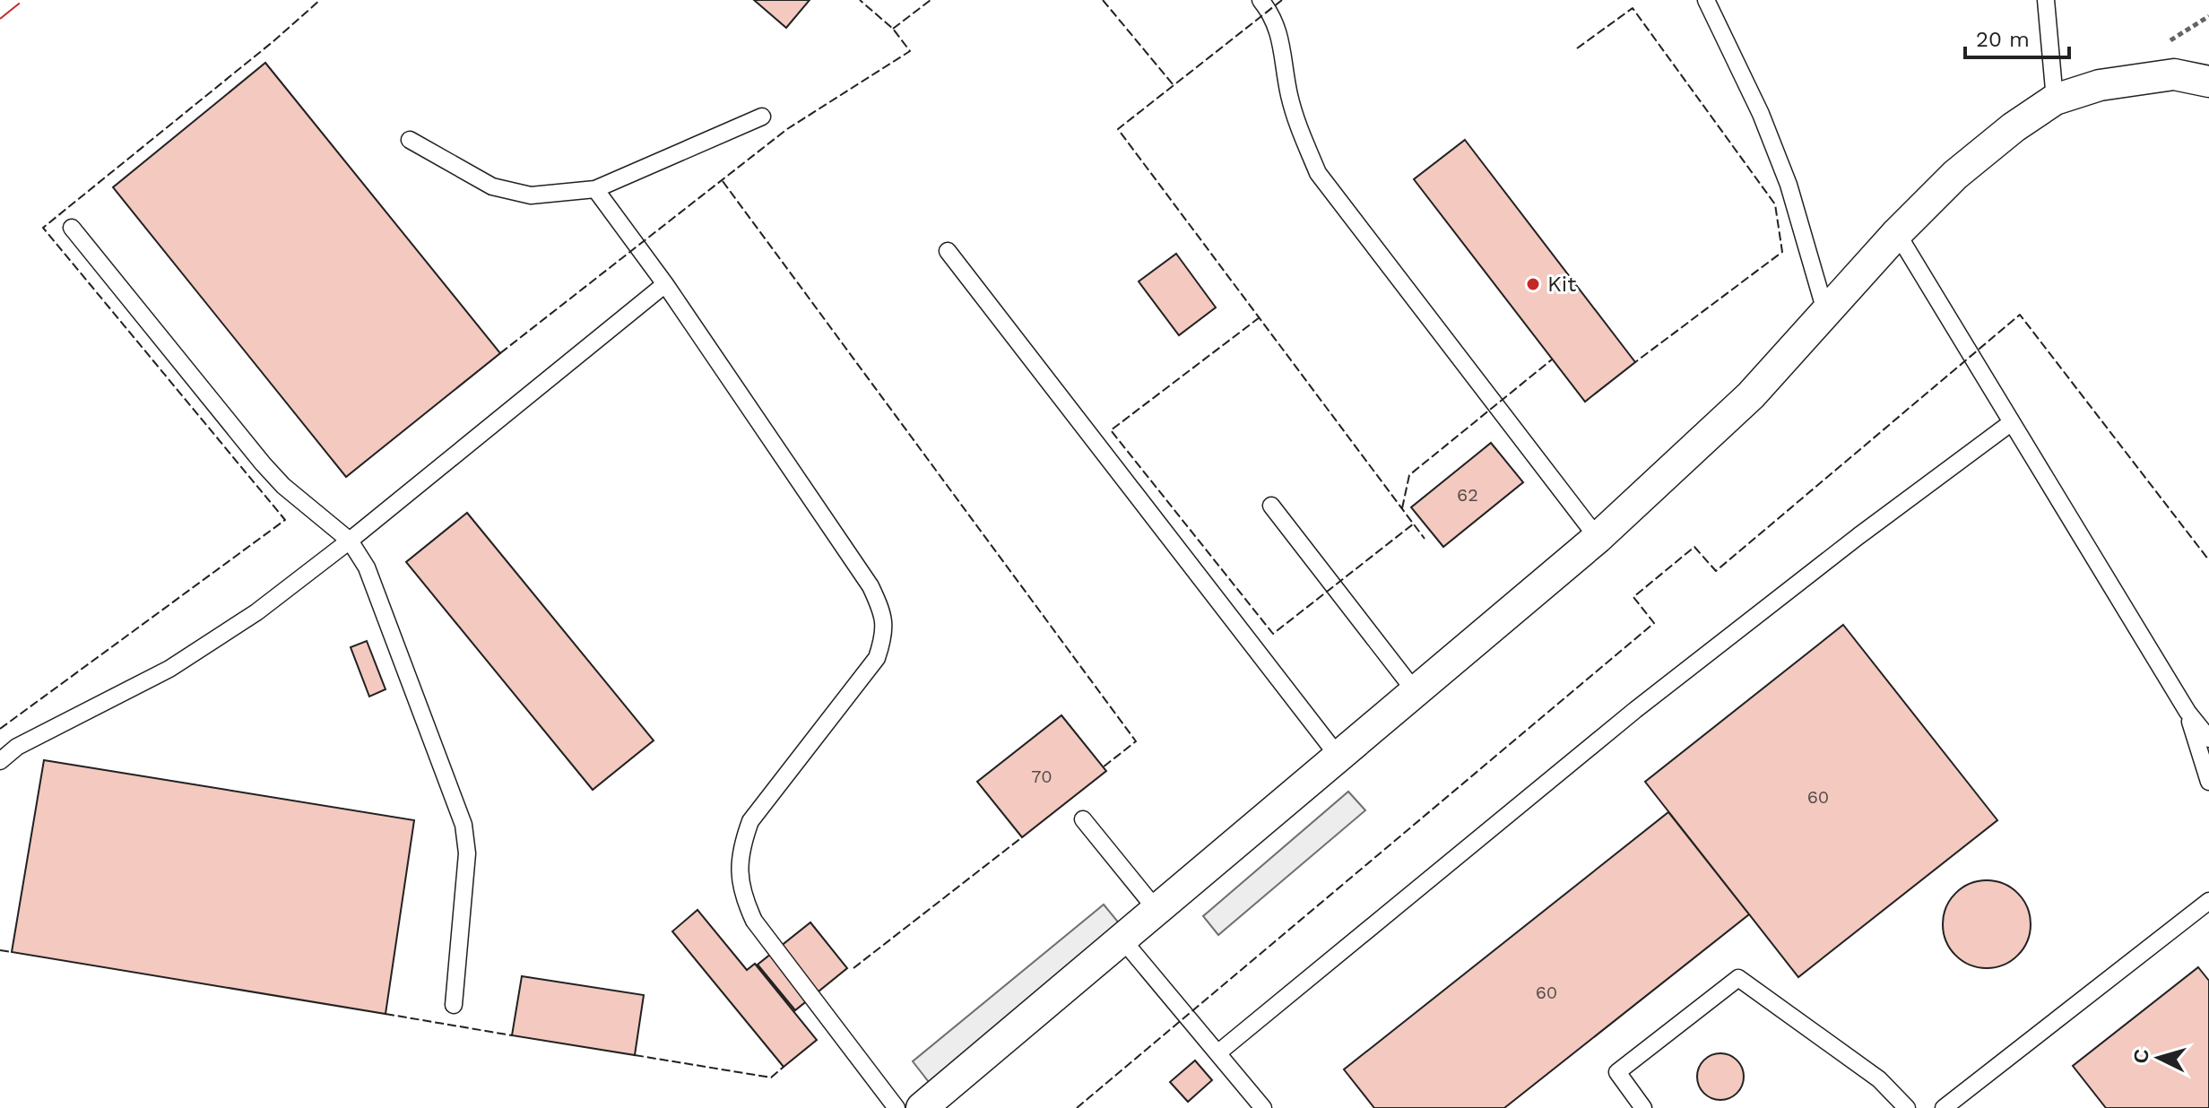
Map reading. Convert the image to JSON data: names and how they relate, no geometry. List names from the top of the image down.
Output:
{
  "places": ["Kit"],
  "house_numbers": [
    "62",
    "70",
    "60",
    "60"
  ],
  "scale_bar": "20 m",
  "north": "left"
}
